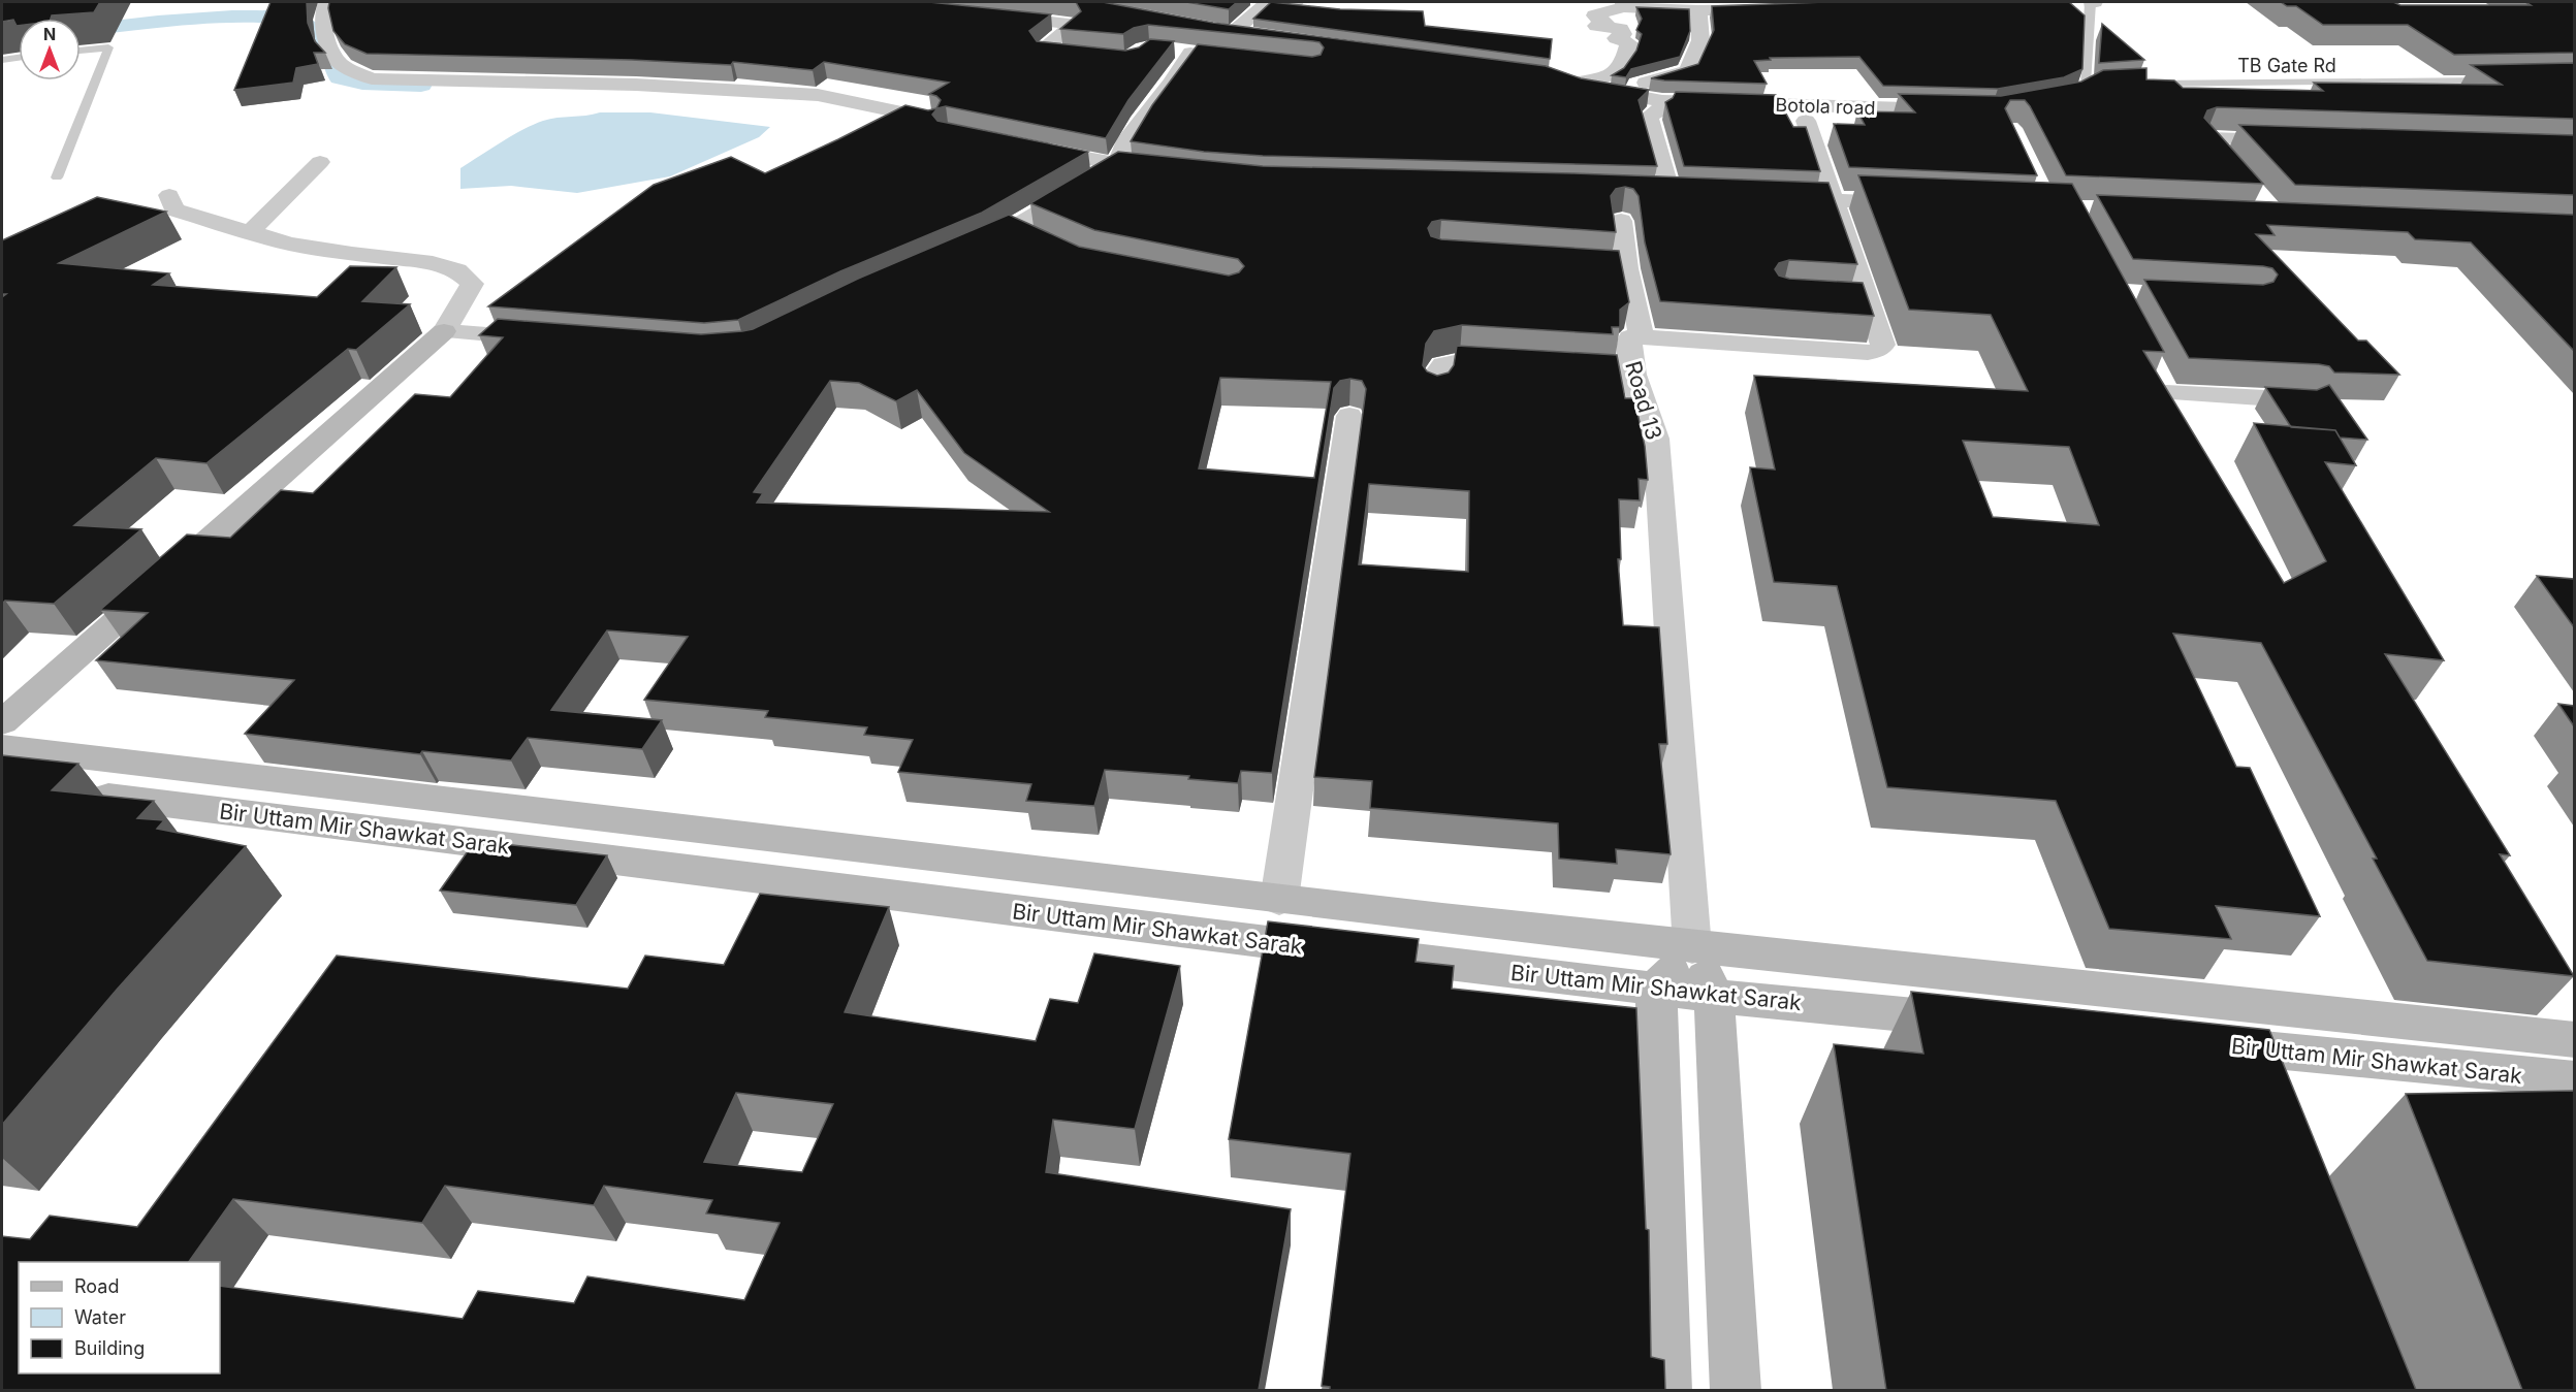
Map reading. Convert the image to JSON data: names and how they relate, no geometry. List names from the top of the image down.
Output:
{
  "streets": {
    "main road": ["Bir Uttam Mir Shawkat Sarak"],
    "street": ["Botola road", "Road 13"],
    "lane": ["TB Gate Rd"]
  },
  "crossings": [
    ["Road 13", "Bir Uttam Mir Shawkat Sarak"]
  ],
  "legend": ["Road", "Water", "Building"],
  "north": "top"
}
